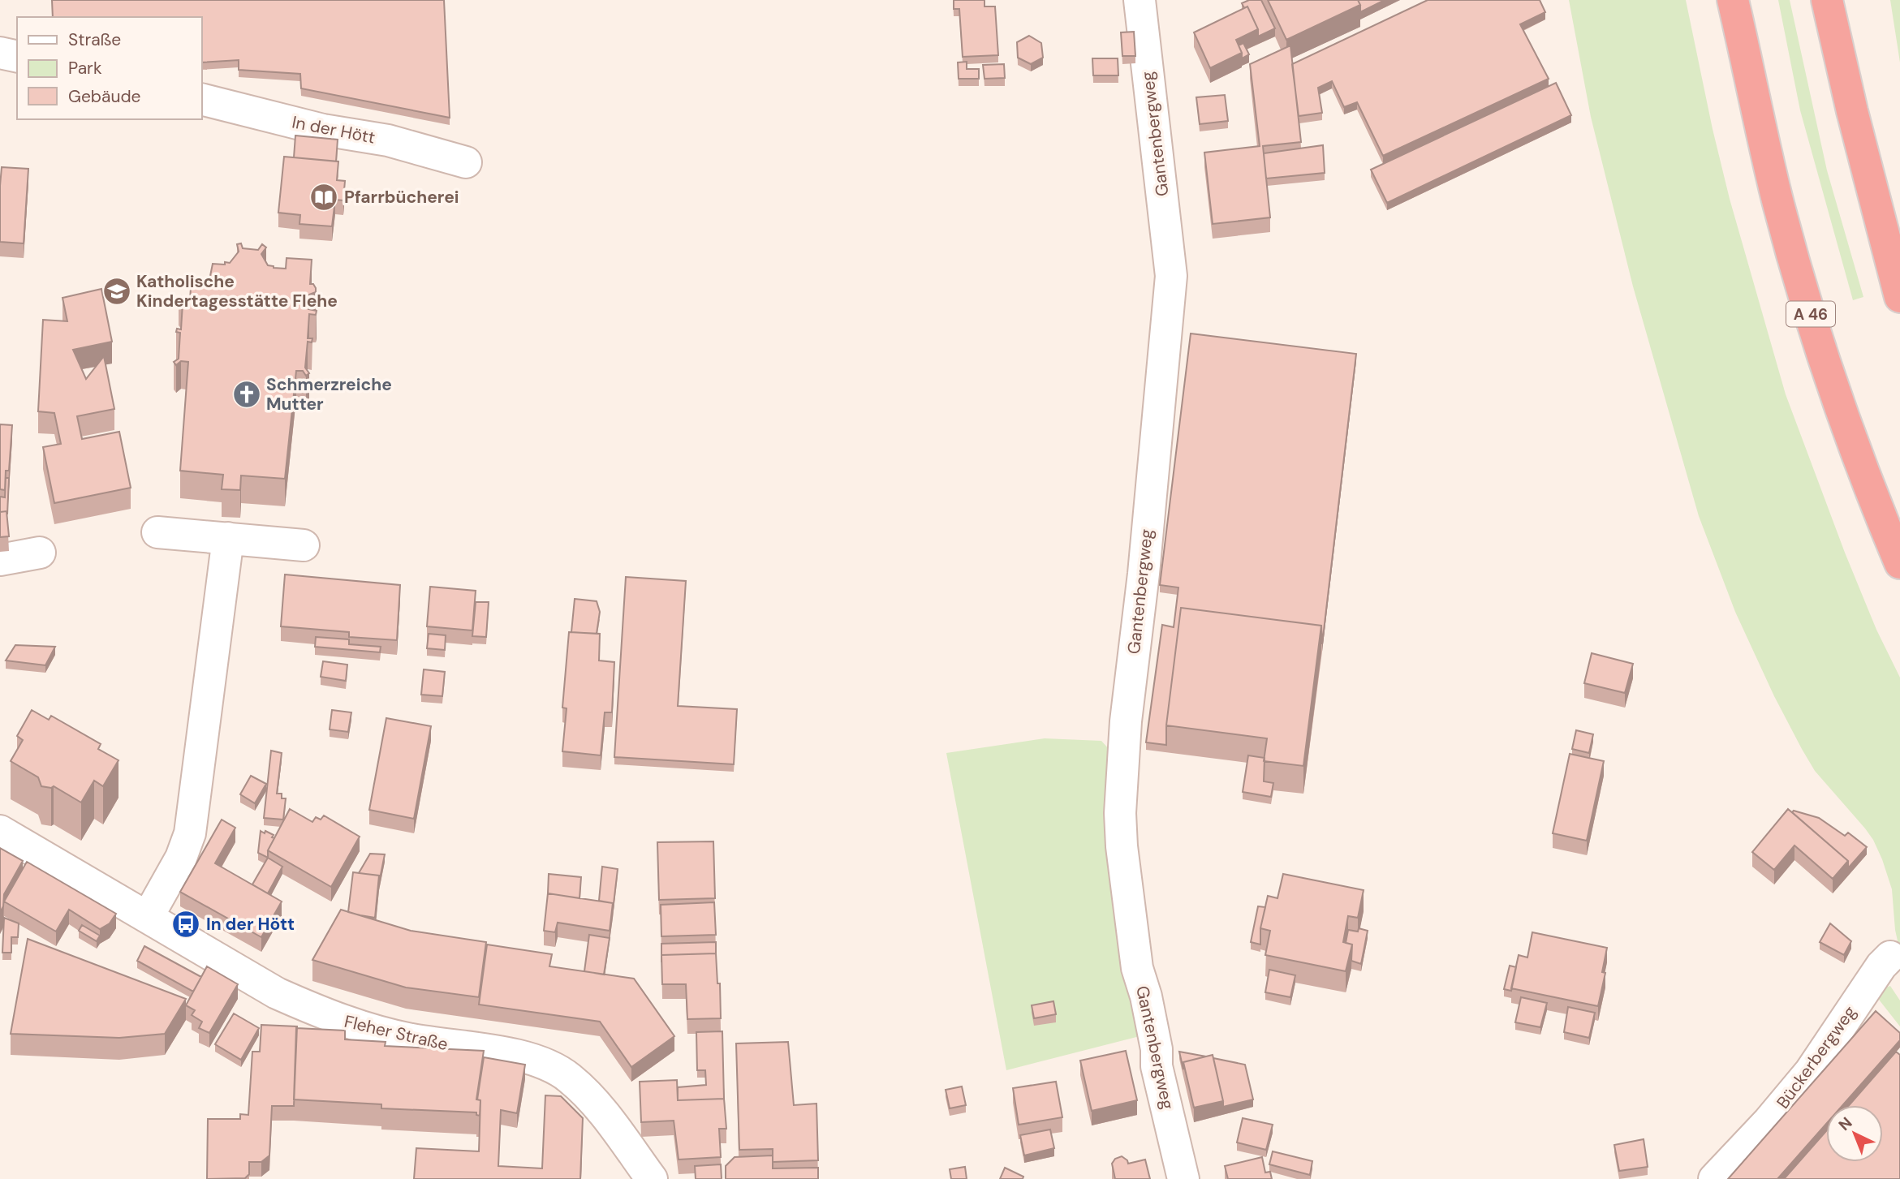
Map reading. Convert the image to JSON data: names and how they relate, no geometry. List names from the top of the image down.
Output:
{
  "streets": {
    "highway": ["A 46"],
    "street": [
      "In der Hött",
      "Gantenbergweg",
      "Fleher Straße",
      "Bückerbergweg"
    ]
  },
  "places": {
    "library": ["Pfarrbücherei"],
    "school or university": ["Katholische Kindertagesstätte Flehe"],
    "church": ["Schmerzreiche Mutter"],
    "bus stop": ["In der Hött"]
  },
  "legend": ["Straße", "Park", "Gebäude"],
  "north": "top left"
}
